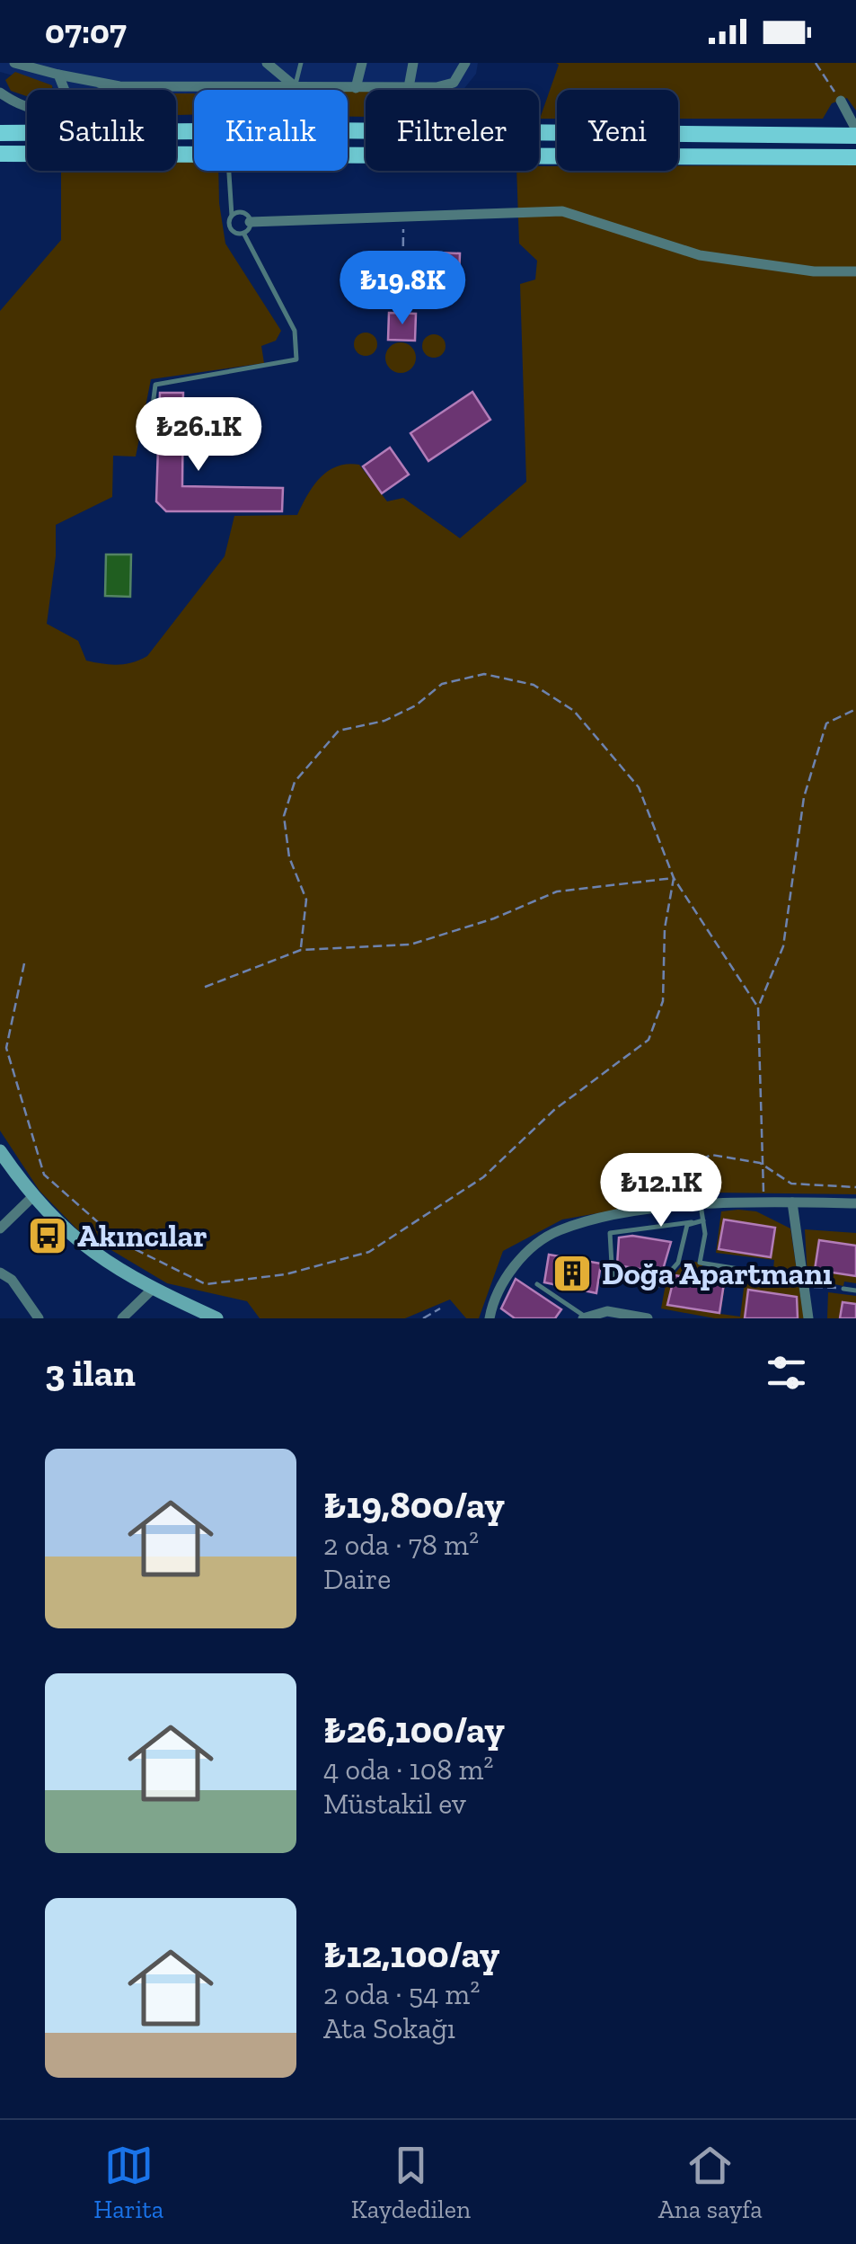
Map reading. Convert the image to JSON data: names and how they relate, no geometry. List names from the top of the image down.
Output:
{
  "places": {
    "bus stop": ["Akıncılar"],
    "building": ["Doğa Apartmanı"]
  },
  "page": {
    "status": "07:07",
    "chip": [
      "Satılık",
      "Kiralık",
      "Filtreler",
      "Yeni"
    ],
    "price": ["₺19.8K", "₺26.1K", "₺12.1K"],
    "heading": "3 ilan",
    "list": [
      {
        "name": "₺19,800/ay",
        "note": "2 oda · 78 m² · Daire"
      },
      {
        "name": "₺26,100/ay",
        "note": "4 oda · 108 m² · Müstakil ev"
      },
      {
        "name": "₺12,100/ay",
        "note": "2 oda · 54 m² · Ata Sokağı"
      }
    ],
    "tabs": ["Harita", "Kaydedilen", "Ana sayfa"]
  }
}
